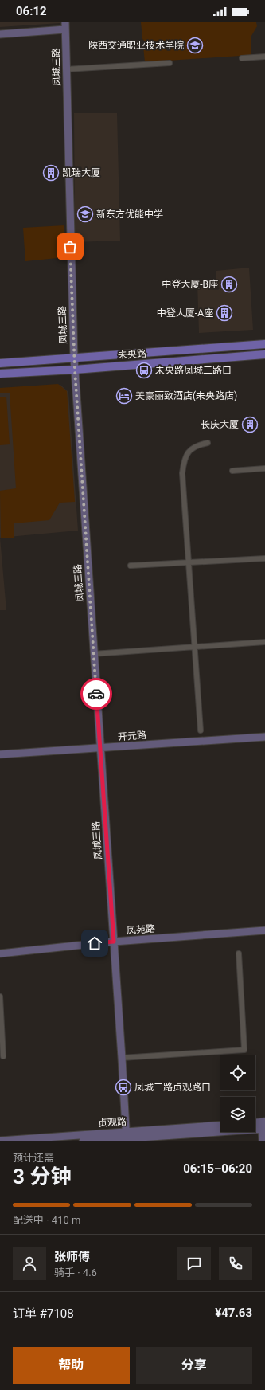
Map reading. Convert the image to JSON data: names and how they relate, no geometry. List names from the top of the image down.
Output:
{
  "streets": {
    "main road": ["未央路"],
    "street": [
      "凤城三路",
      "开元路",
      "凤苑路",
      "贞观路"
    ]
  },
  "crossings": [
    ["凤城三路", "未央路"],
    ["凤城三路", "开元路"],
    ["凤城三路", "凤苑路"],
    ["凤城三路", "贞观路"]
  ],
  "places": {
    "school or university": ["陕西交通职业技术学院", "新东方优能中学"],
    "building": [
      "凯瑞大厦",
      "中登大厦-B座",
      "中登大厦-A座",
      "长庆大厦"
    ],
    "bus stop": ["未央路凤城三路口", "凤城三路贞观路口"],
    "hotel": ["美豪丽致酒店(未央路店)"]
  },
  "page": {
    "status": "06:12",
    "heading": ["3 分钟", "预计还需", "06:15–06:20"],
    "panel": [
      "张师傅",
      "骑手 · 4.6",
      "订单 #7108",
      "¥47.63"
    ],
    "bar": "配送中 · 410 m",
    "buttons": ["帮助", "分享"]
  }
}
